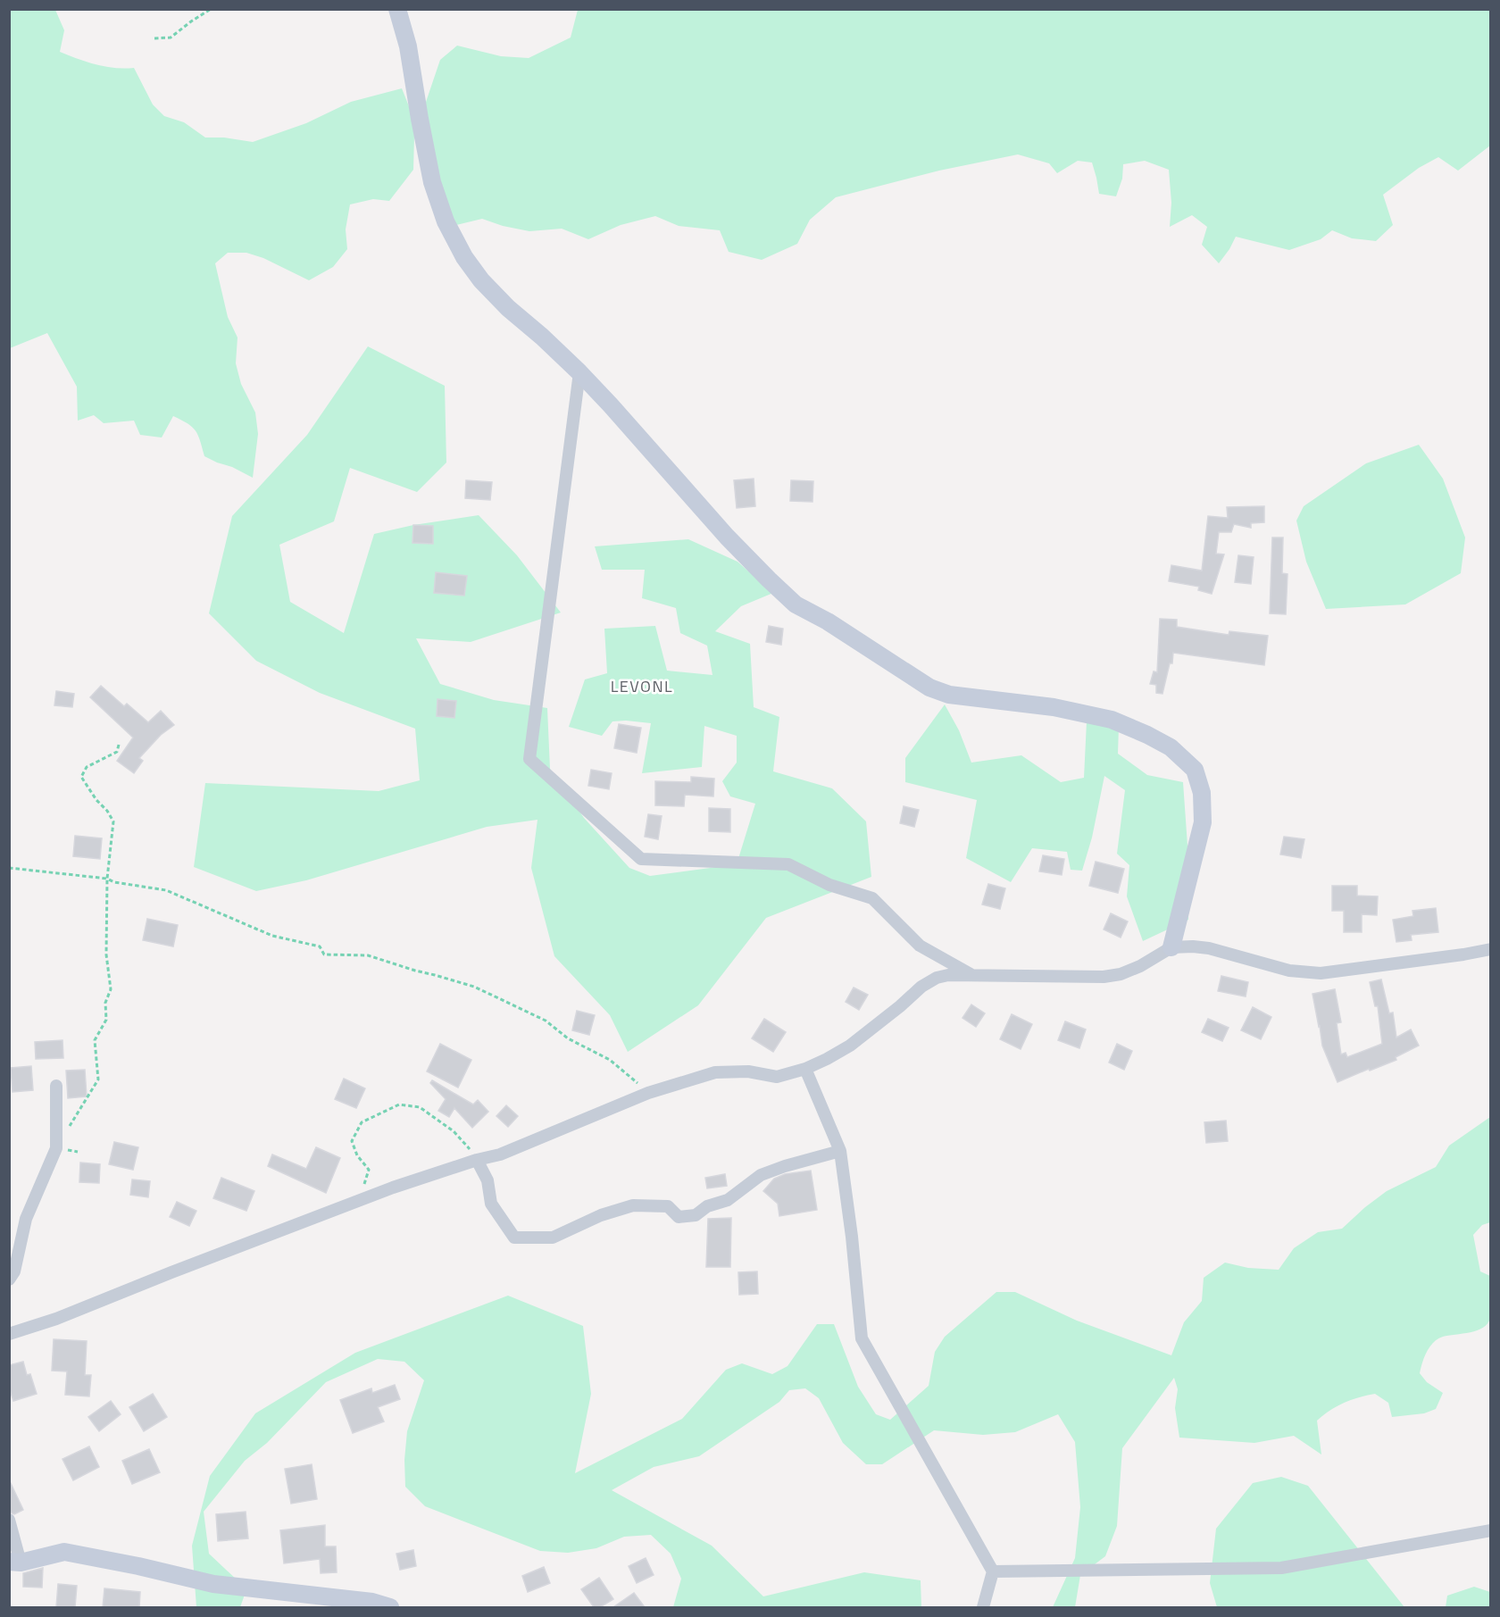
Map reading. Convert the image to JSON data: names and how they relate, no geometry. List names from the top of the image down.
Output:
{
  "districts": ["LEVONL"]
}
